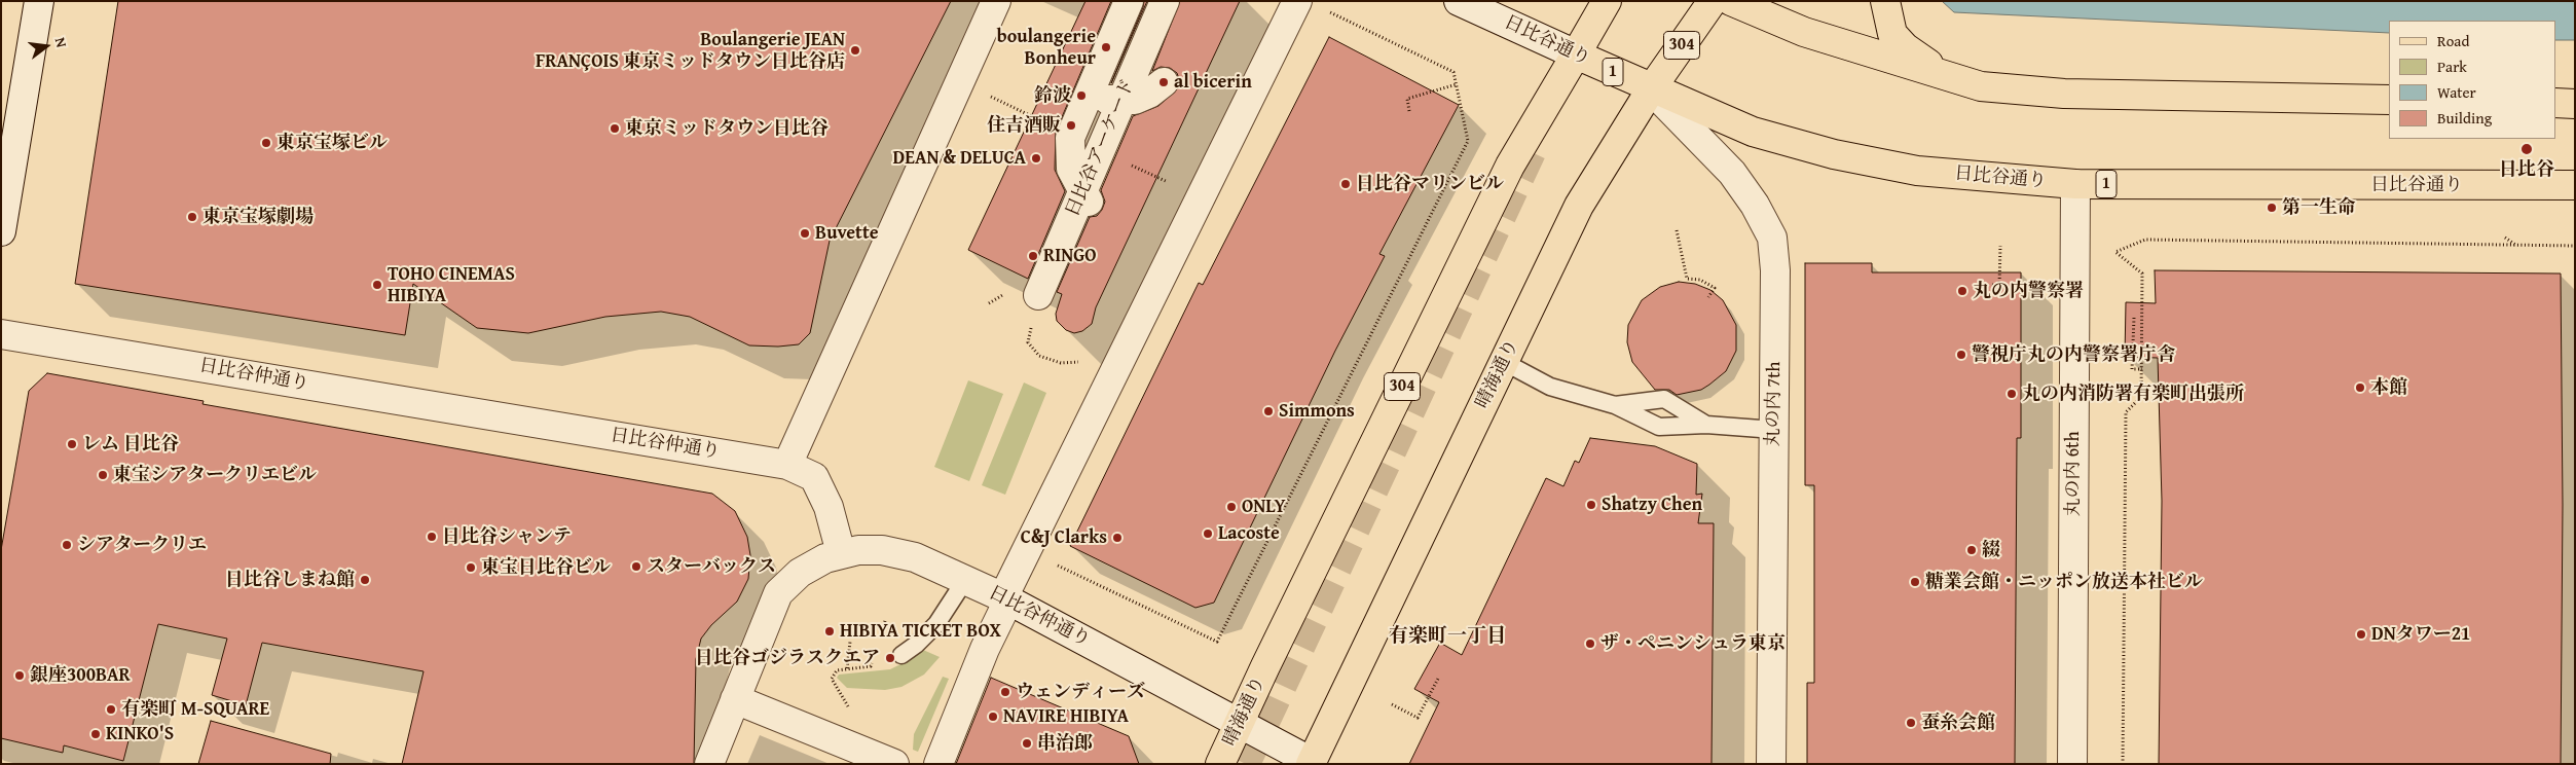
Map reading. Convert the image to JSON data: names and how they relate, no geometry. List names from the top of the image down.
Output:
{
  "streets": {
    "main road": [
      "日比谷通り",
      "304",
      "1",
      "晴海通り"
    ],
    "street": [
      "日比谷アーケード",
      "日比谷仲通り",
      "丸の内 7th",
      "丸の内 6th"
    ]
  },
  "crossings": [
    ["日比谷通り", "晴海通り"],
    ["日比谷通り", "丸の内 7th"],
    ["日比谷通り", "丸の内 6th"],
    ["晴海通り", "日比谷仲通り"],
    ["晴海通り", "丸の内 7th"]
  ],
  "districts": ["有楽町一丁目"],
  "places": [
    "boulangerie Bonheur",
    "Boulangerie JEAN FRANÇOIS 東京ミッドタウン日比谷店",
    "al bicerin",
    "鈴波",
    "住吉酒販",
    "東京ミッドタウン日比谷",
    "東京宝塚ビル",
    "日比谷",
    "DEAN & DELUCA",
    "日比谷マリンビル",
    "第一生命",
    "東京宝塚劇場",
    "Buvette",
    "RINGO",
    "TOHO CINEMAS HIBIYA",
    "丸の内警察署",
    "警視庁丸の内警察署庁舎",
    "本館",
    "丸の内消防署有楽町出張所",
    "Simmons",
    "レム 日比谷",
    "東宝シアタークリエビル",
    "Shatzy Chen",
    "ONLY",
    "Lacoste",
    "日比谷シャンテ",
    "C&J Clarks",
    "シアタークリエ",
    "綴",
    "スターバックス",
    "東宝日比谷ビル",
    "日比谷しまね館",
    "糖業会館・ニッポン放送本社ビル",
    "HIBIYA TICKET BOX",
    "DNタワー21",
    "ザ・ペニンシュラ東京",
    "日比谷ゴジラスクエア",
    "銀座300BAR",
    "ウェンディーズ",
    "有楽町 M-SQUARE",
    "NAVIRE HIBIYA",
    "蚕糸会館",
    "KINKO'S",
    "串治郎"
  ],
  "legend": [
    "Road",
    "Park",
    "Water",
    "Building"
  ],
  "north": "right"
}
